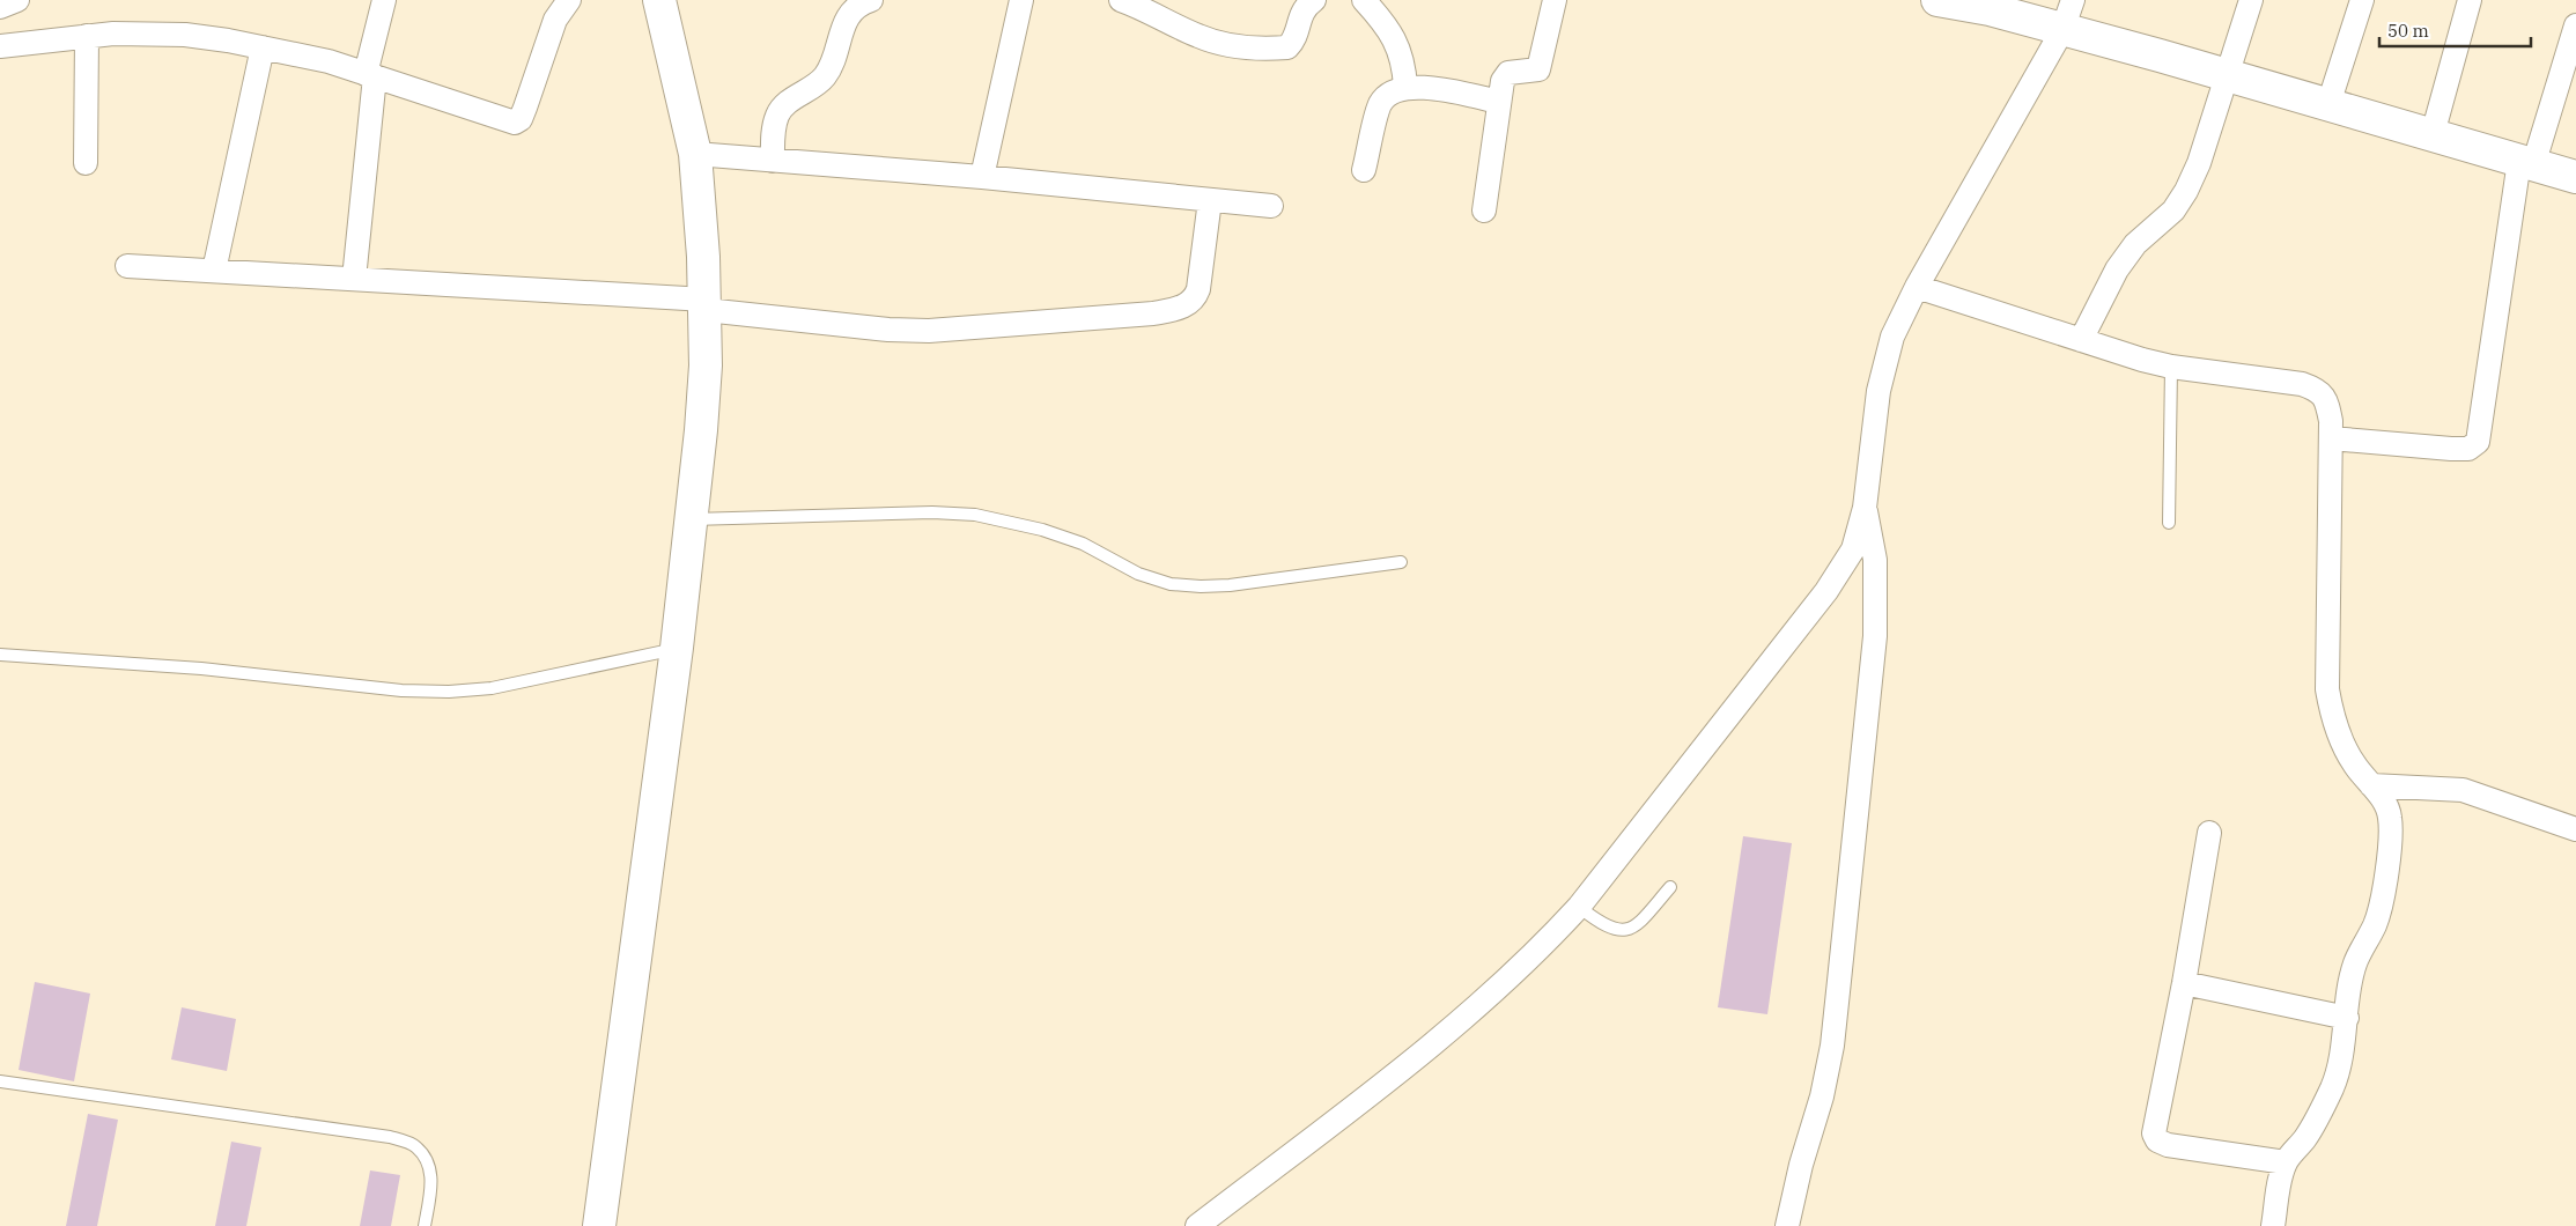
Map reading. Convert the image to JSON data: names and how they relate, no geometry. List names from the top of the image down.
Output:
{
  "scale_bar": "50 m"
}
